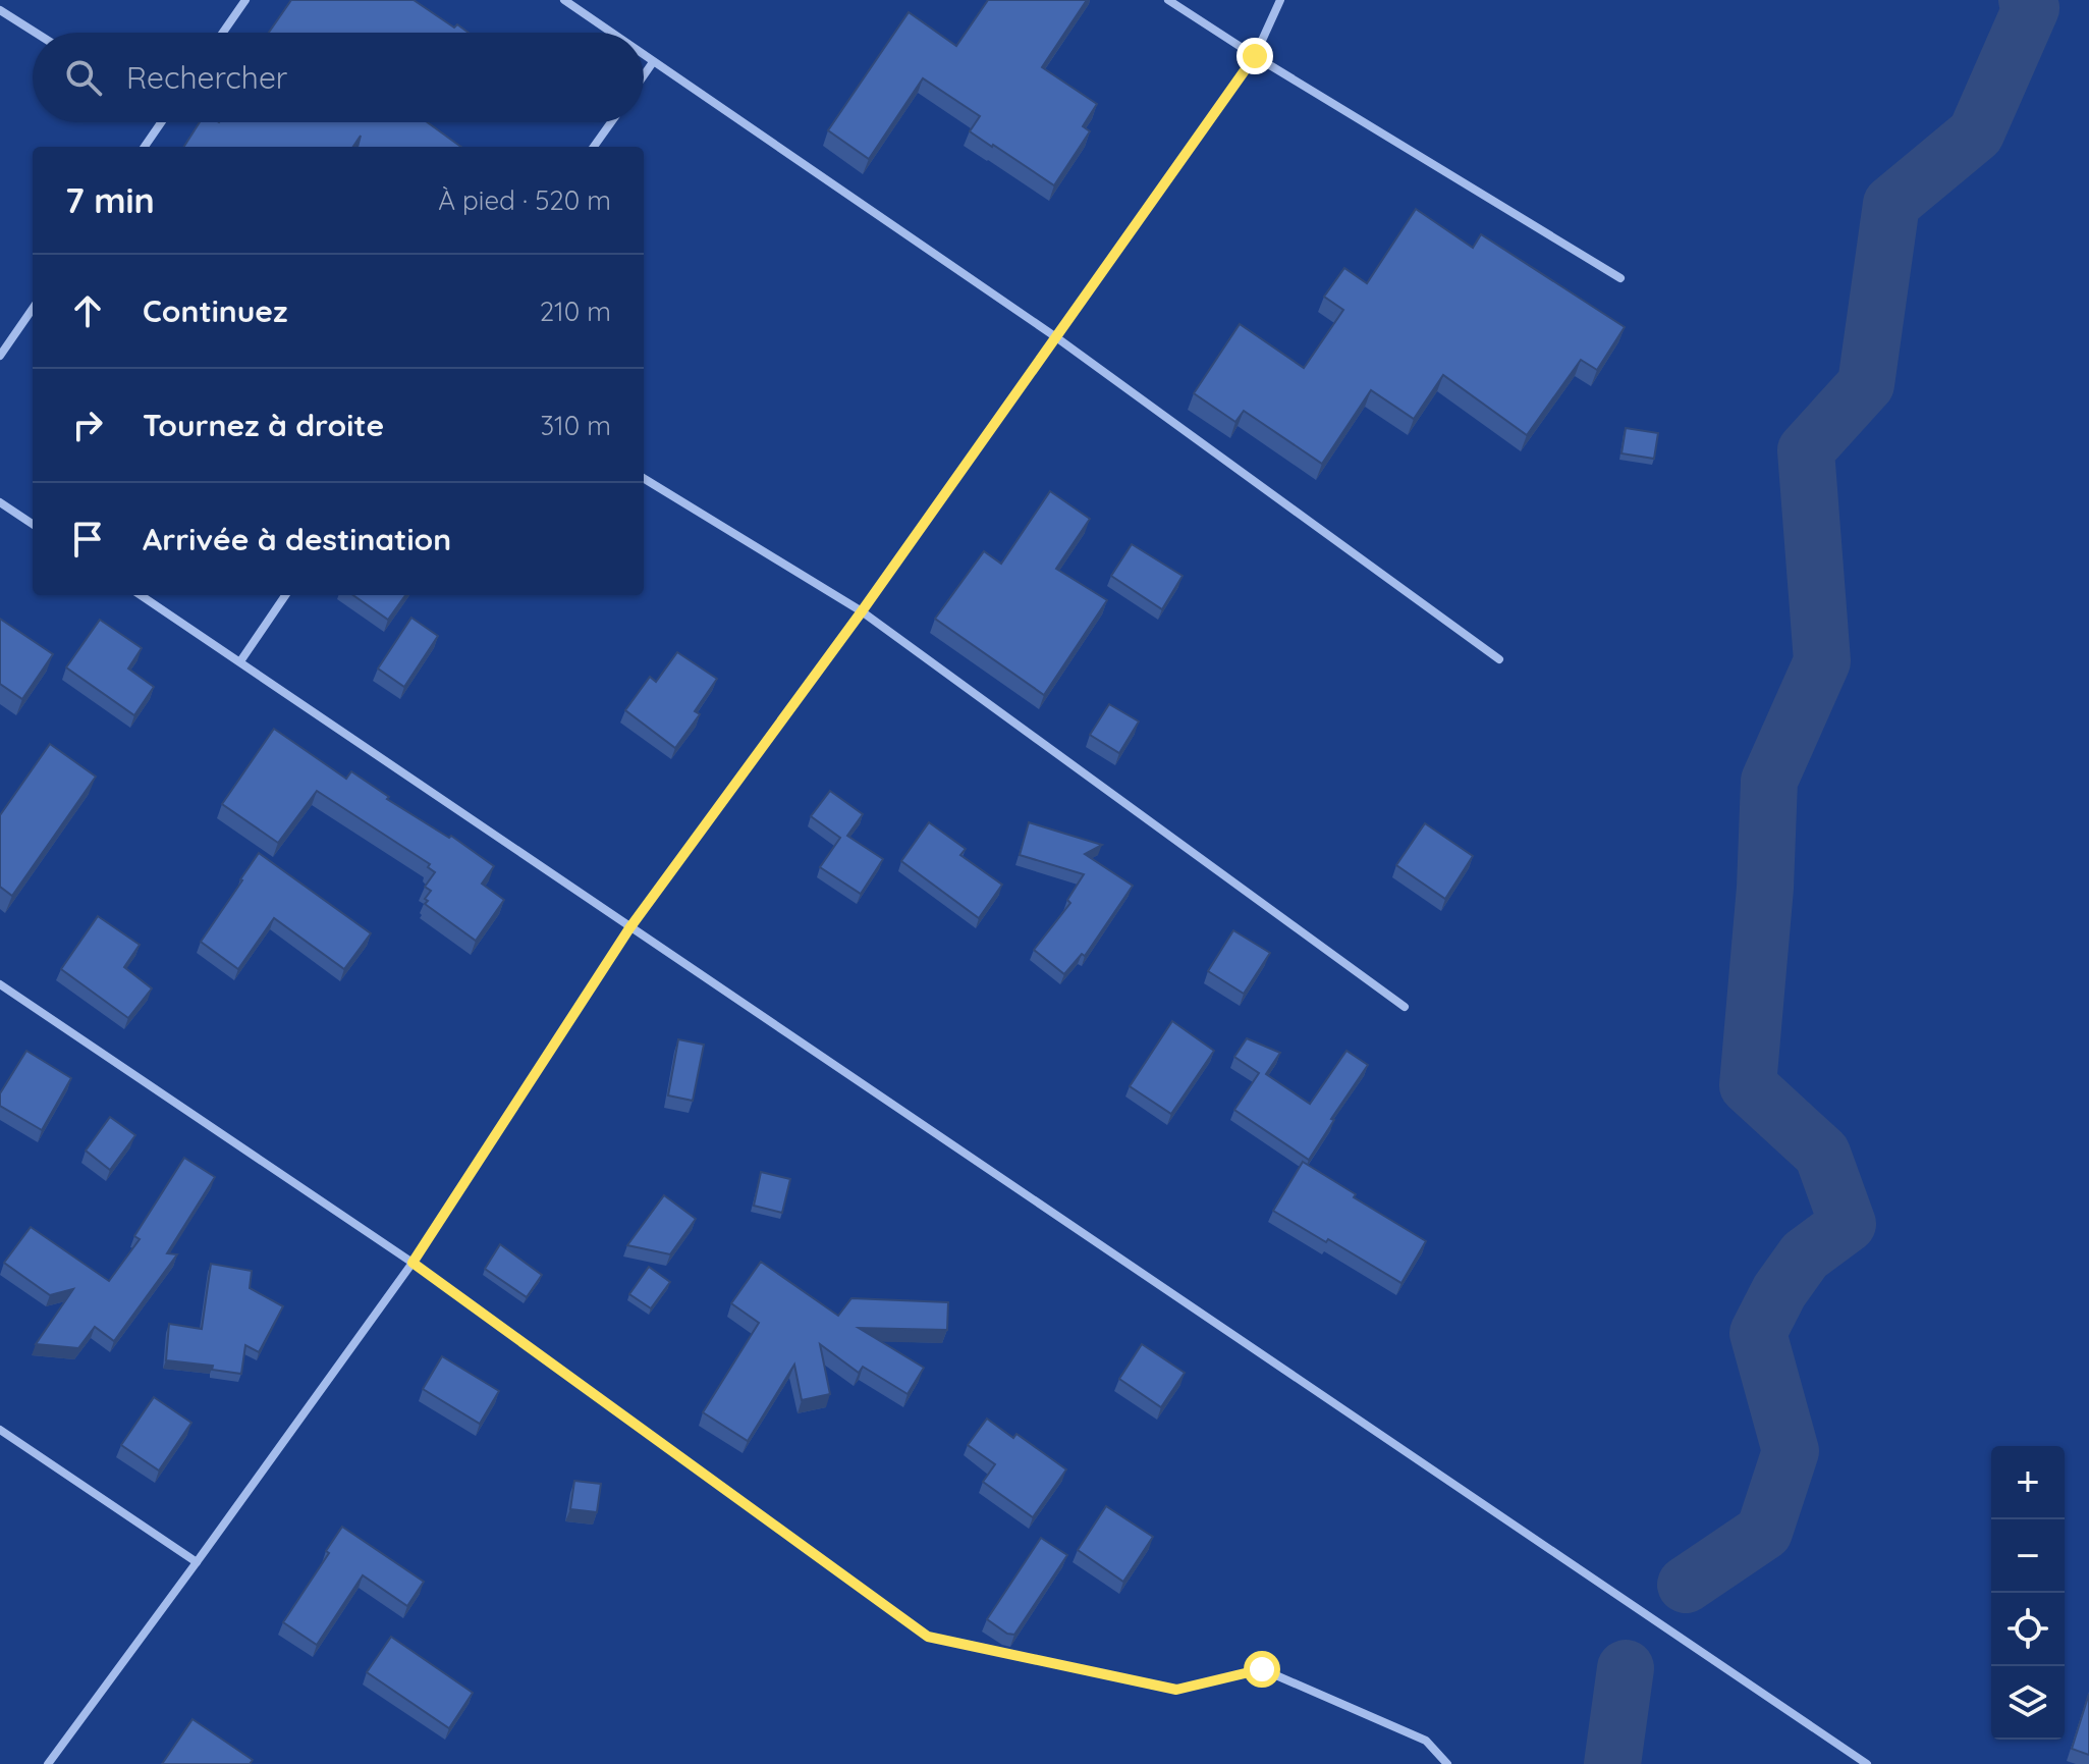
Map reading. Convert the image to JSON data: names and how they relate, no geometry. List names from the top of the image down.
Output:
{
  "page": {
    "search": "Rechercher",
    "heading": ["7 min", "À pied · 520 m"],
    "list": [
      ["Continuez", "210 m"],
      ["Tournez à droite", "310 m"],
      "Arrivée à destination"
    ],
    "map_buttons": ["+", "−"]
  }
}
